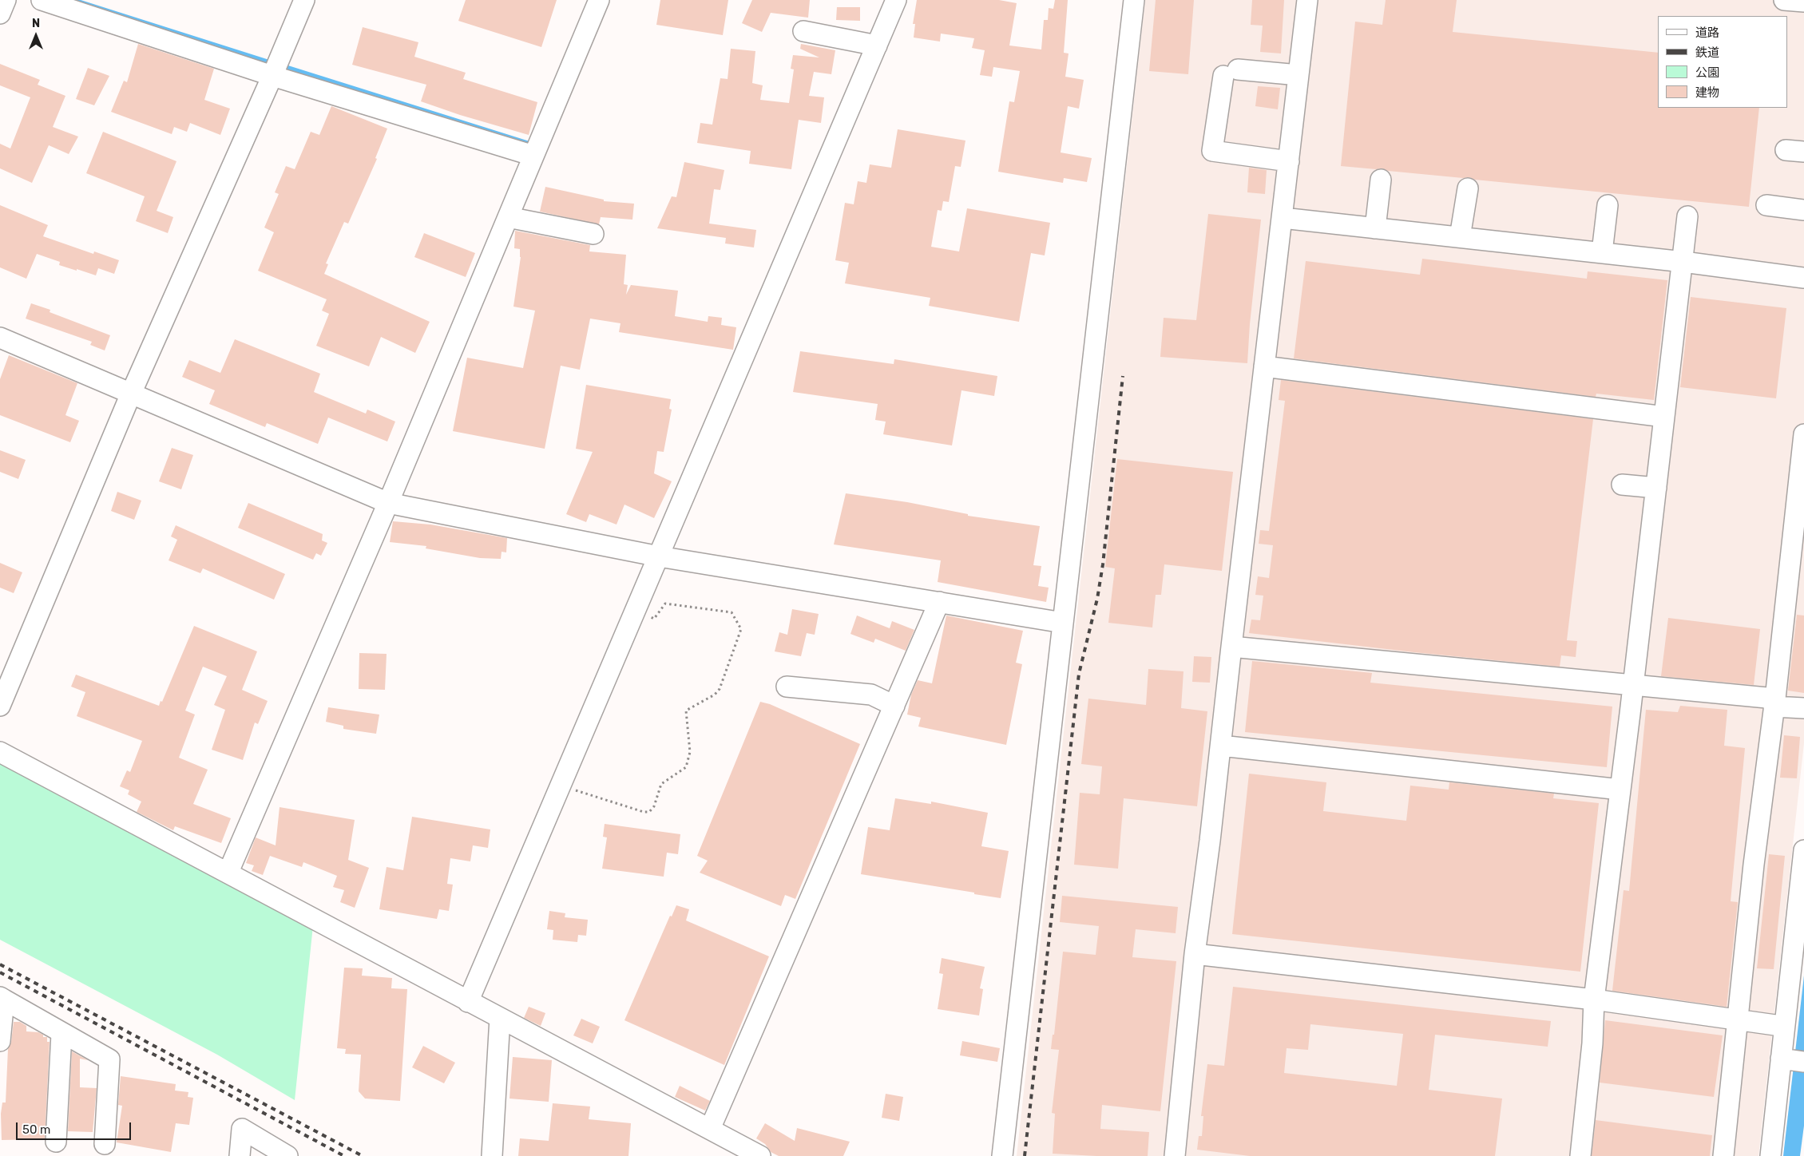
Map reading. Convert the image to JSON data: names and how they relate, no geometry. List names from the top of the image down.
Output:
{
  "legend": [
    "道路",
    "鉄道",
    "公園",
    "建物"
  ],
  "scale_bar": "50 m",
  "north": "top"
}
